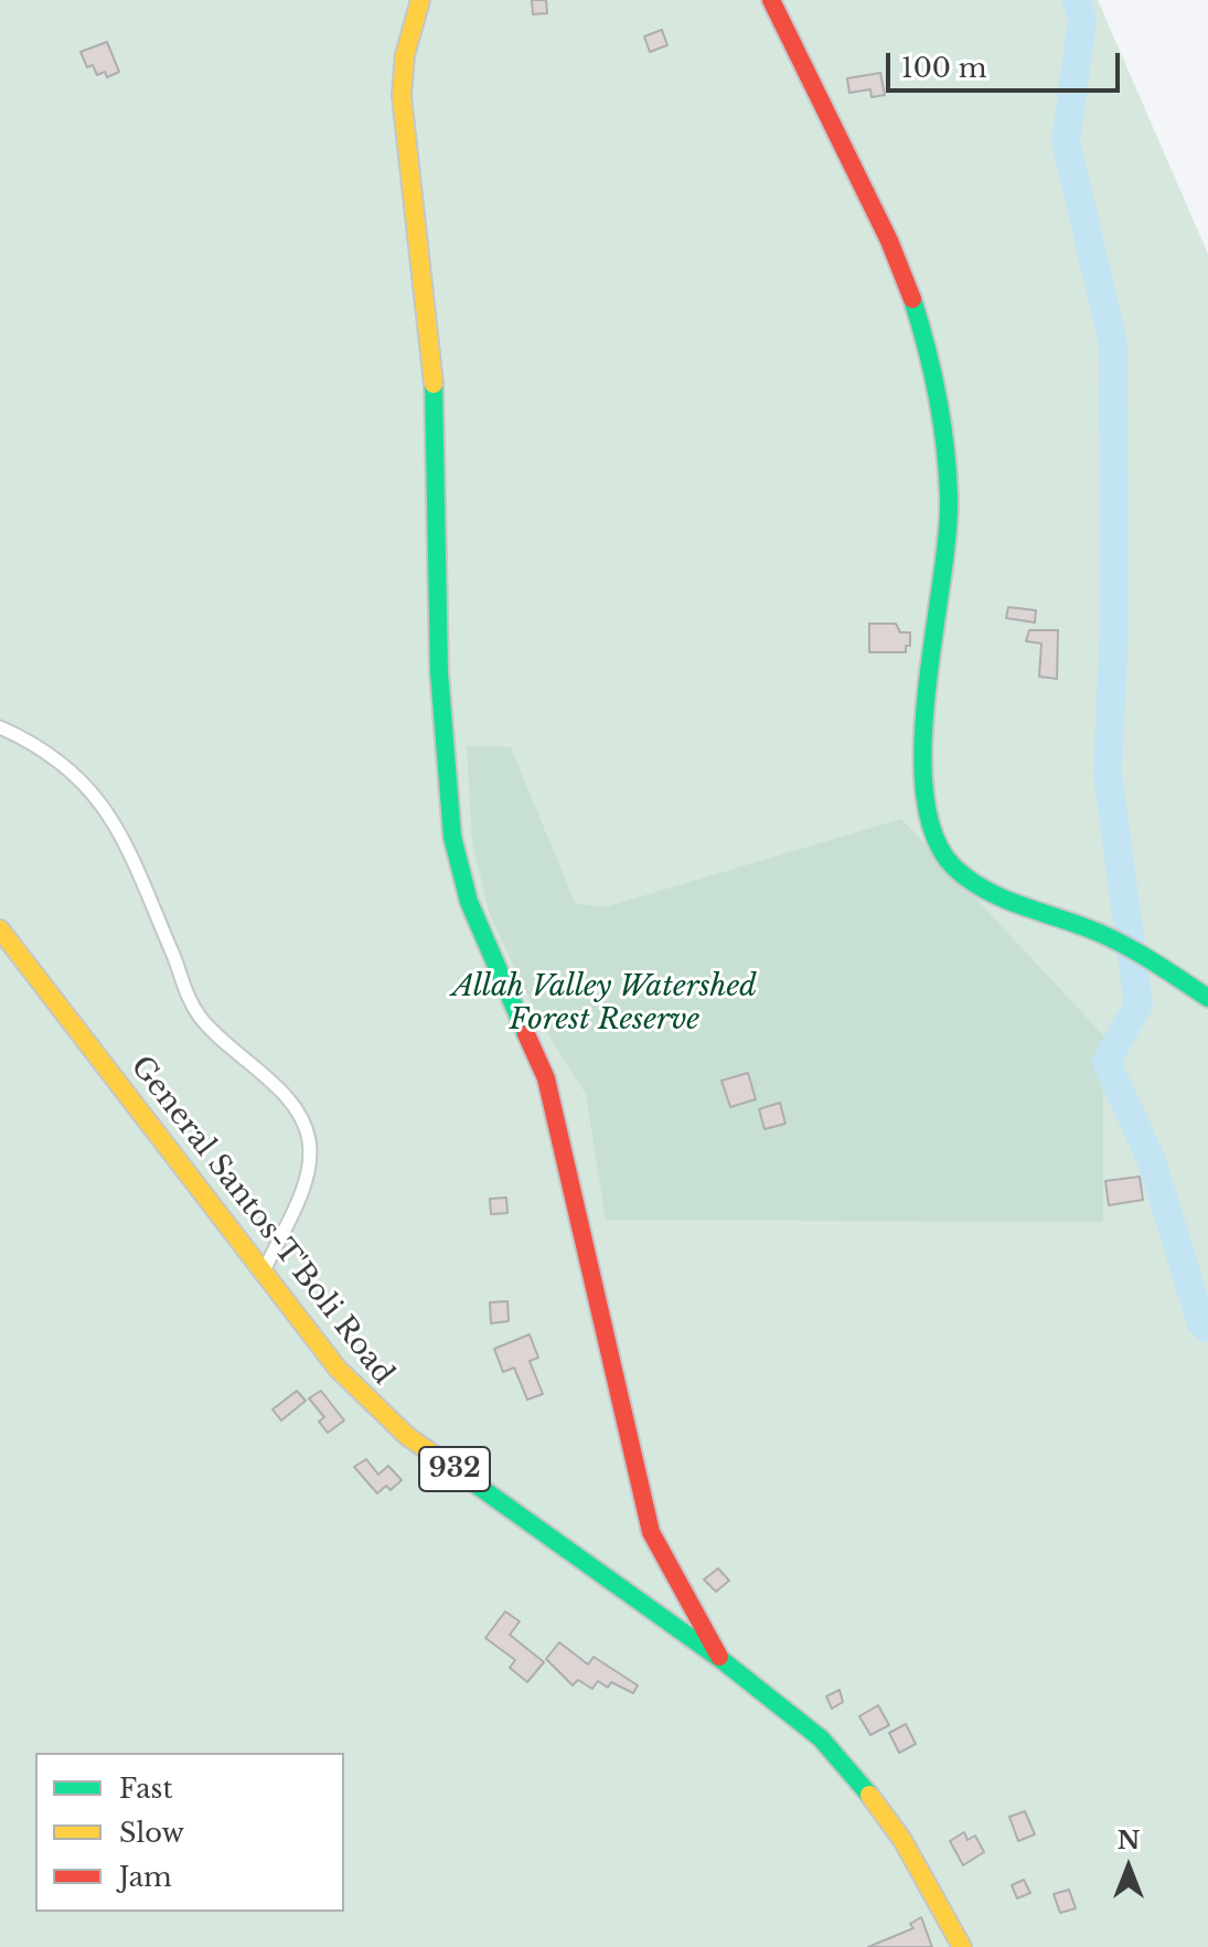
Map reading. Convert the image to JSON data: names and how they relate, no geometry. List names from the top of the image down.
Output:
{
  "streets": {
    "street": ["General Santos-T'Boli Road", "932"]
  },
  "parks": ["Allah Valley Watershed Forest Reserve"],
  "legend": ["Fast", "Slow", "Jam"],
  "scale_bar": "100 m",
  "north": "top"
}
